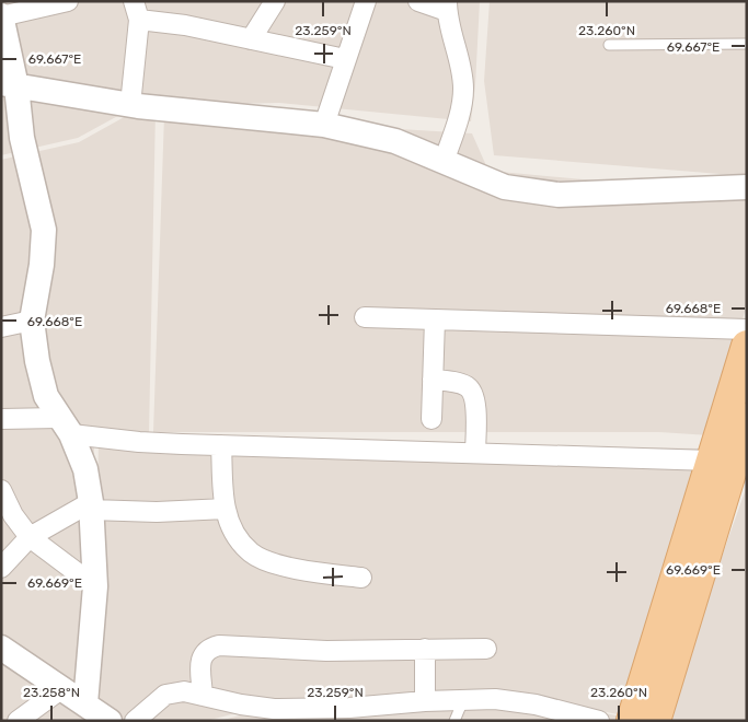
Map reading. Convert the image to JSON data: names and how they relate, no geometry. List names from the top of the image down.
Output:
{
  "coordinates": [
    "23.259°N",
    "23.260°N",
    "69.667°E",
    "69.668°E",
    "69.669°E",
    "23.258°N"
  ]
}
